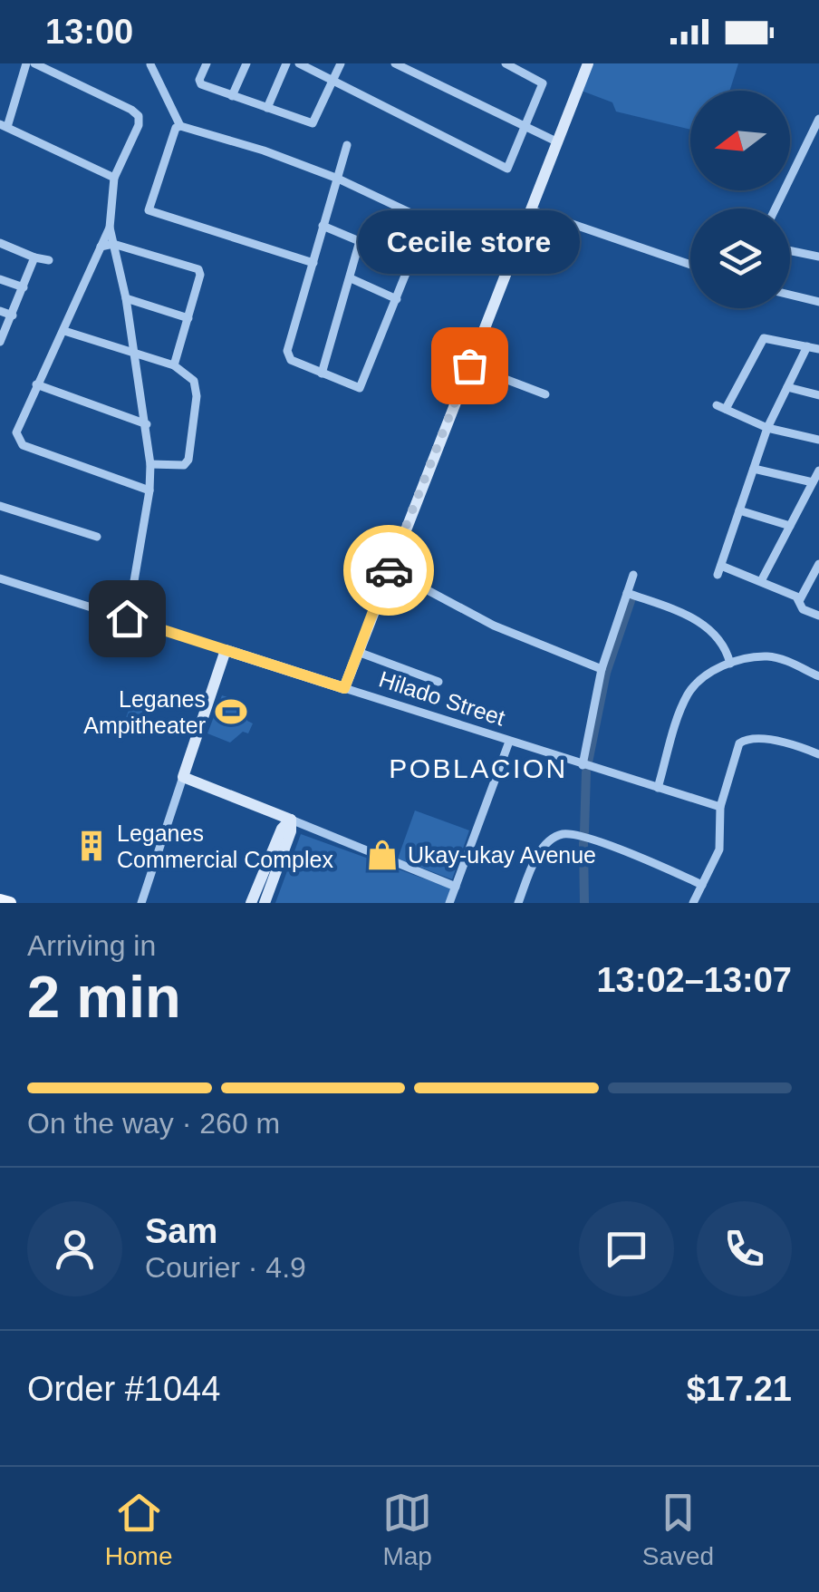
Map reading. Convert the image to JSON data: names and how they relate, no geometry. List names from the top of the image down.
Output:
{
  "streets": {
    "main road": ["Hilado Street"]
  },
  "districts": ["POBLACION"],
  "places": {
    "other": ["Cecile store"],
    "sports": ["Leganes Ampitheater"],
    "building": ["Leganes Commercial Complex"],
    "shop": ["Ukay-ukay Avenue"]
  },
  "north": "left",
  "page": {
    "status": "13:00",
    "bubble": "Cecile store",
    "heading": ["2 min", "Arriving in", "13:02–13:07"],
    "panel": [
      "Sam",
      "Courier · 4.9",
      "Order #1044",
      "$17.21"
    ],
    "bar": "On the way · 260 m",
    "tabs": ["Home", "Map", "Saved"]
  }
}
